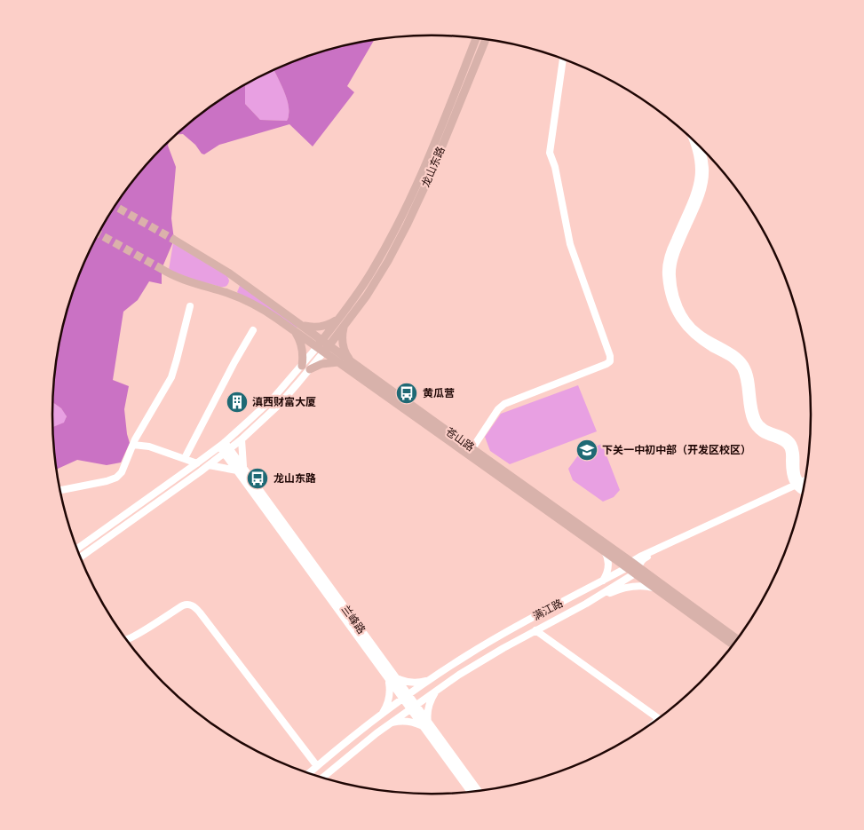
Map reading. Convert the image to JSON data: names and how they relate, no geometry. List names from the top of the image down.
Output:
{
  "streets": {
    "main road": ["龙山东路", "苍山路"],
    "street": ["满江路", "兰峰路"]
  },
  "crossings": [
    ["龙山东路", "苍山路"],
    ["龙山东路", "兰峰路"],
    ["苍山路", "满江路"],
    ["满江路", "兰峰路"]
  ],
  "places": {
    "bus stop": ["黄瓜营", "龙山东路"],
    "building": ["滇西财富大厦"],
    "school or university": ["下关一中初中部（开发区校区）"]
  }
}
